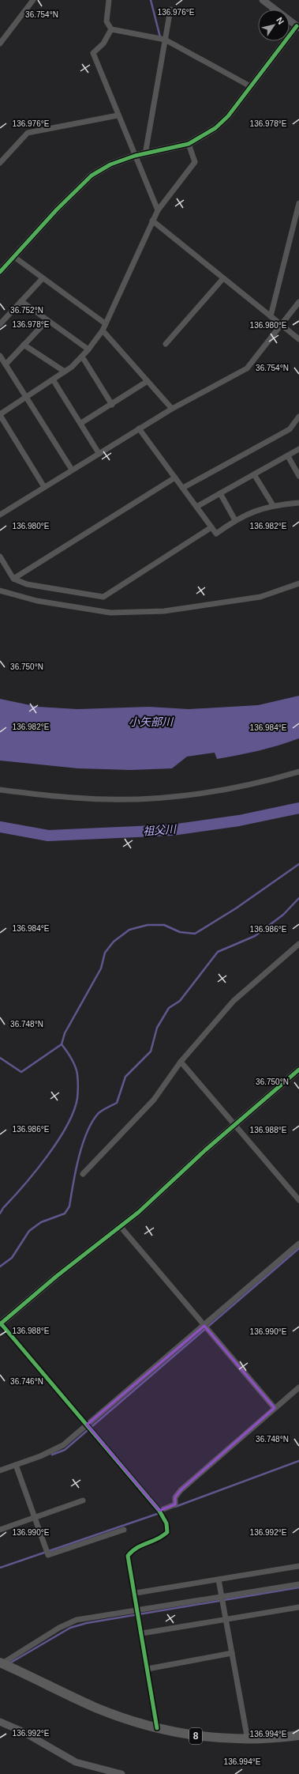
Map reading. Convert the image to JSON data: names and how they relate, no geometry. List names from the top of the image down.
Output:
{
  "streets": {
    "highway": ["8"]
  },
  "water": ["小矢部川", "祖父川"],
  "north": "top right",
  "coordinates": [
    "136.976°E",
    "36.754°N",
    "136.978°E",
    "36.752°N",
    "136.980°E",
    "136.982°E",
    "36.750°N",
    "136.984°E",
    "136.986°E",
    "36.748°N",
    "136.988°E",
    "136.990°E",
    "36.746°N",
    "136.992°E",
    "136.994°E"
  ]
}
